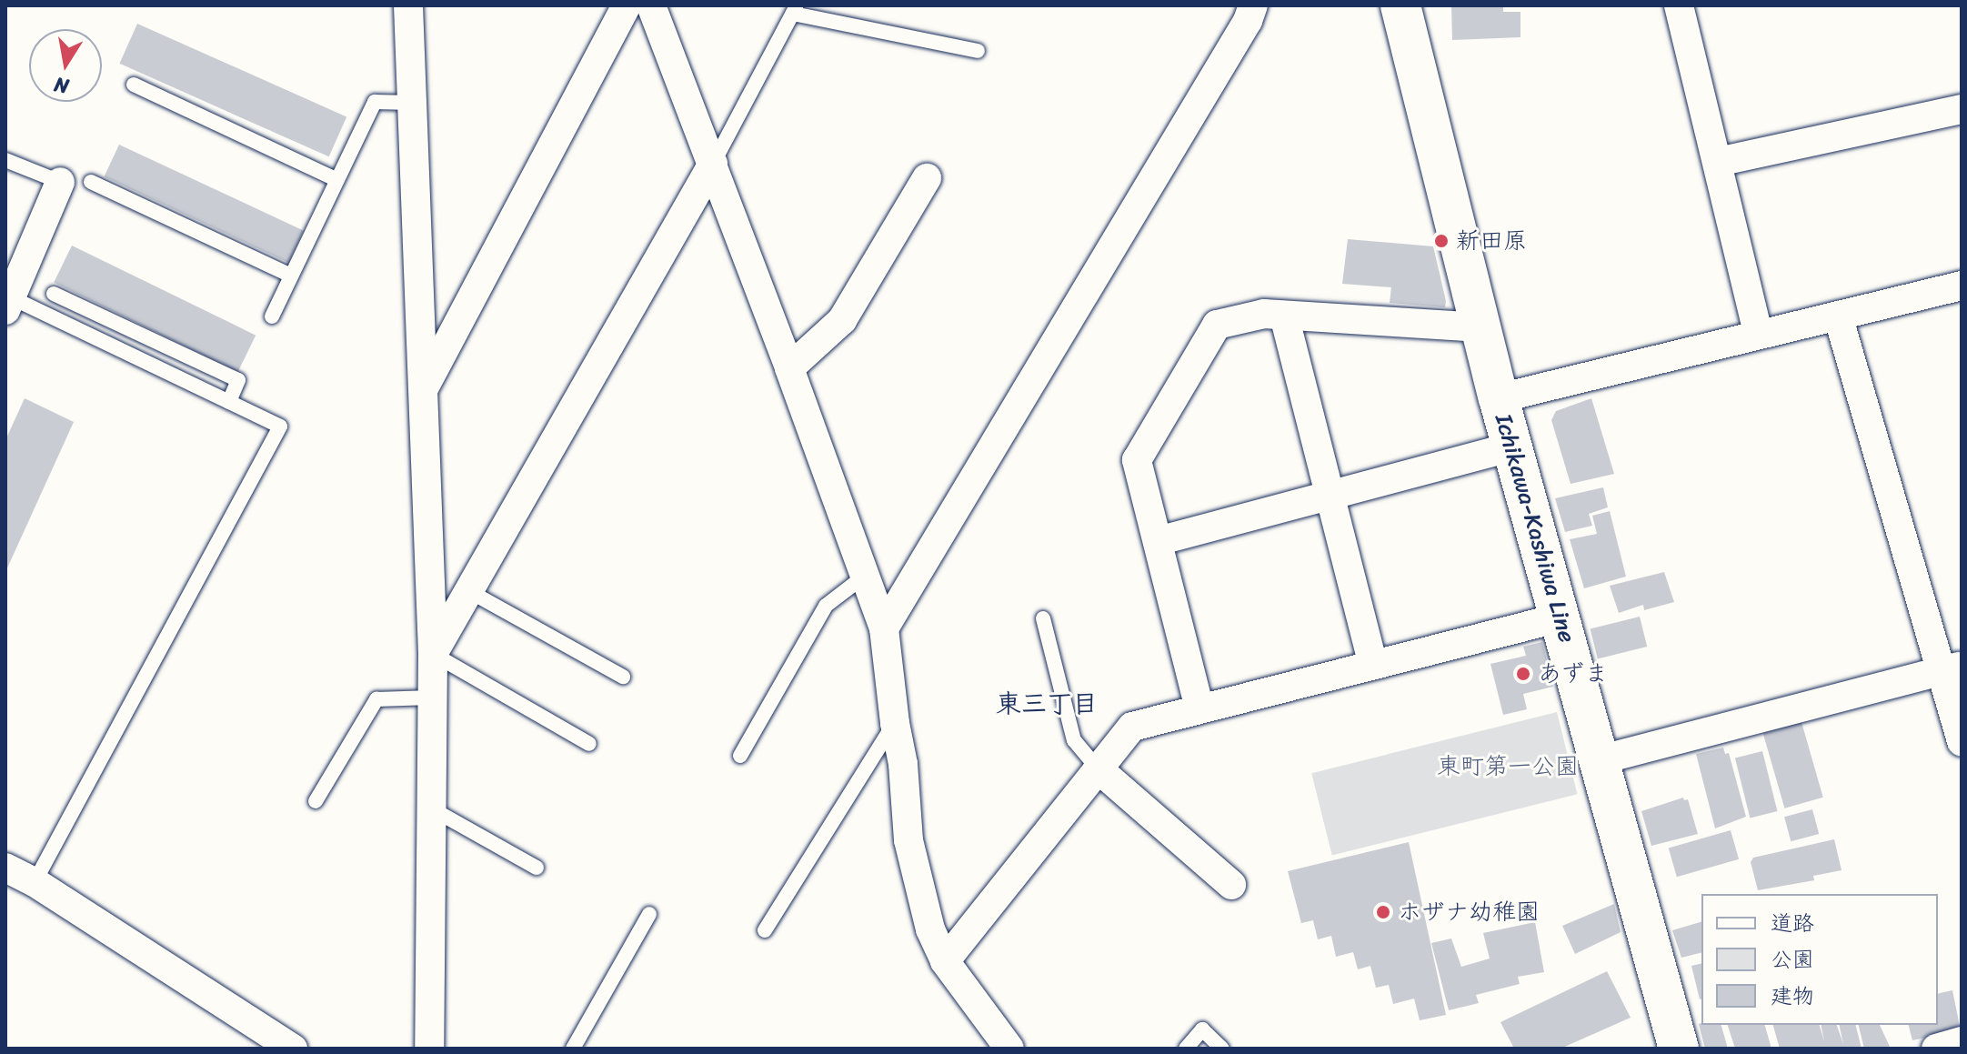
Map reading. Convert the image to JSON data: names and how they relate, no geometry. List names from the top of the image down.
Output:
{
  "streets": {
    "main road": ["Ichikawa-Kashiwa Line"]
  },
  "districts": ["東三丁目"],
  "parks": ["東町第一公園"],
  "places": ["新田原", "あずま", "ホザナ幼稚園"],
  "legend": ["道路", "公園", "建物"],
  "north": "bottom"
}
